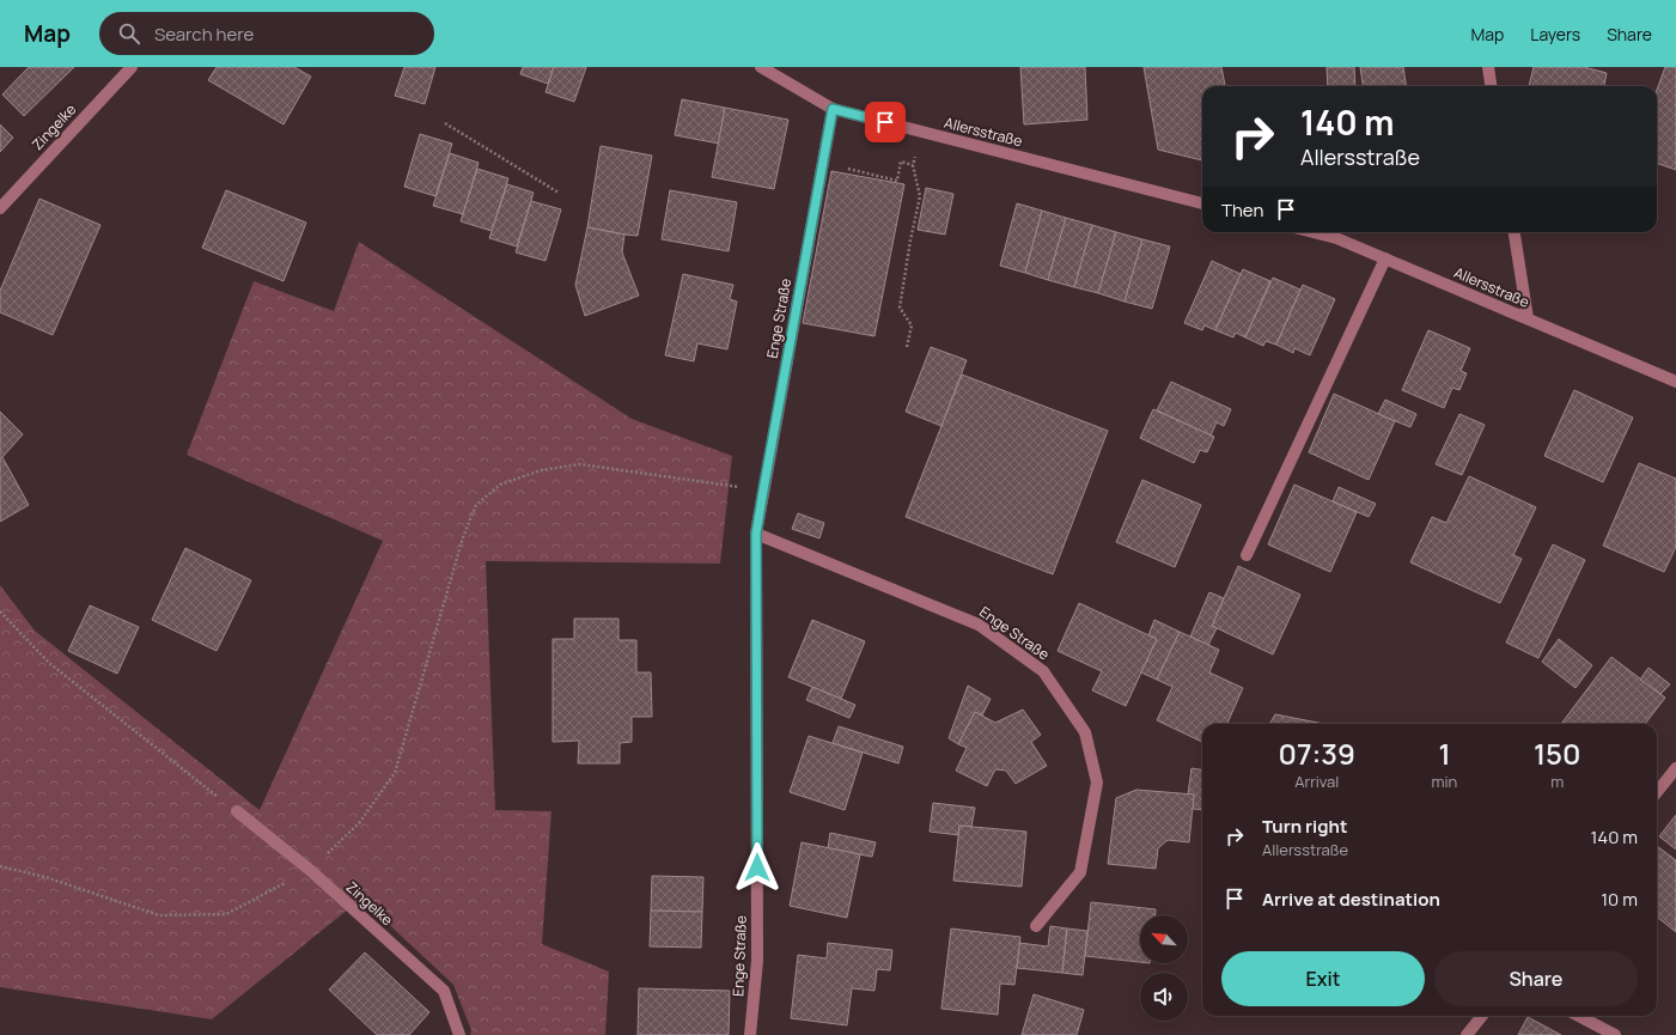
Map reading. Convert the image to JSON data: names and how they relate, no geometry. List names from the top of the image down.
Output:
{
  "streets": {
    "street": ["Zingelke", "Allersstraße", "Enge Straße"]
  },
  "crossings": [
    ["Allersstraße", "Enge Straße"]
  ],
  "north": "top left",
  "page": {
    "header": "Map",
    "search": "Search here",
    "nav": ["Map", "Layers", "Share"],
    "turn": ["140 m", "Allersstraße"],
    "then": "Then",
    "eta": [
      "07:39",
      "Arrival",
      "1",
      "min",
      "150",
      "m"
    ],
    "list": [
      {
        "name": "Turn right",
        "note": "Allersstraße",
        "value": "140 m"
      },
      {
        "name": "Arrive at destination",
        "value": "10 m"
      }
    ],
    "buttons": ["Exit", "Share"]
  }
}
